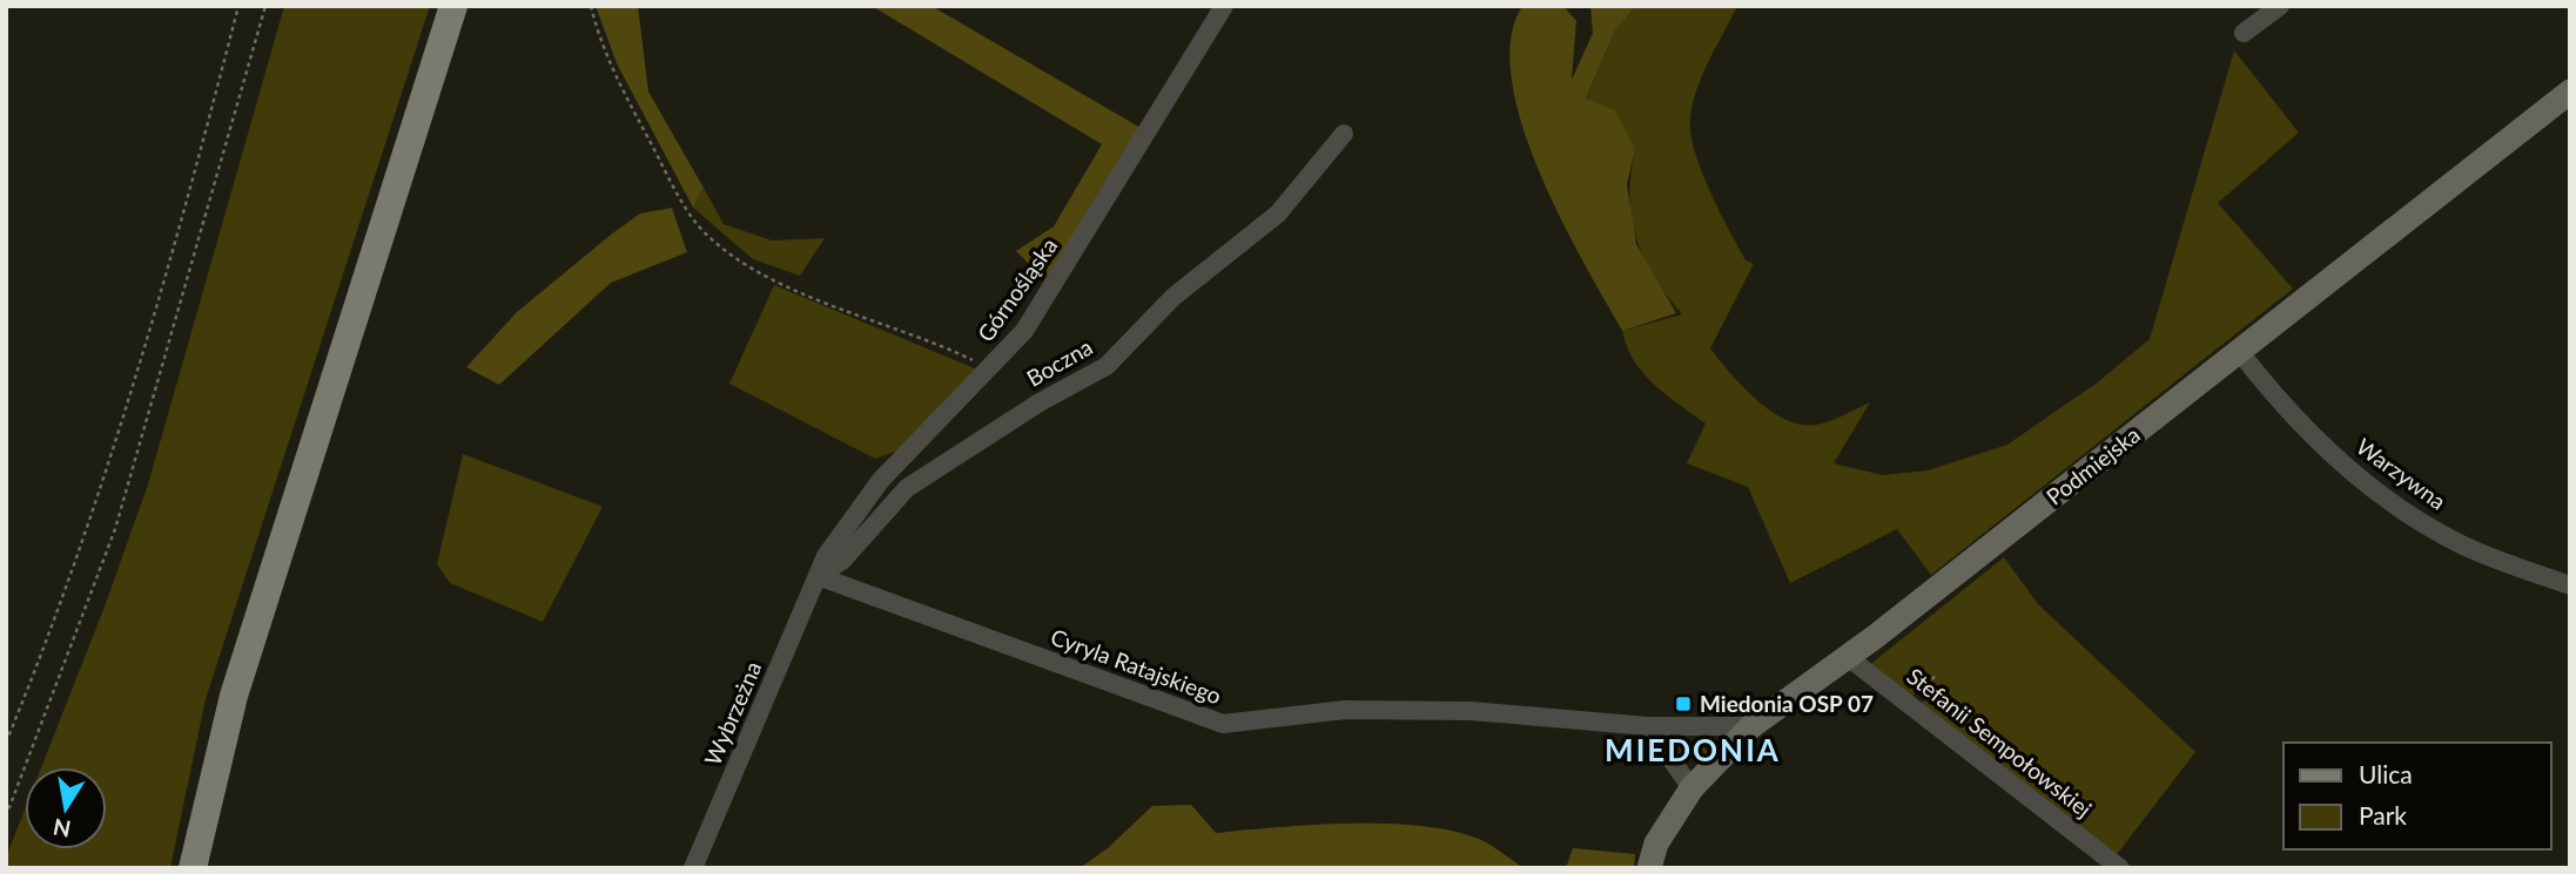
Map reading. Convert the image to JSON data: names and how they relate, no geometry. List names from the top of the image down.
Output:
{
  "streets": {
    "street": [
      "Górnośląska",
      "Boczna",
      "Podmiejska",
      "Warzywna",
      "Cyryla Ratajskiego",
      "Wybrzeżna",
      "Stefanii Sempołowskiej"
    ]
  },
  "crossings": [
    ["Górnośląska", "Boczna"],
    ["Górnośląska", "Cyryla Ratajskiego"],
    ["Górnośląska", "Wybrzeżna"],
    ["Boczna", "Cyryla Ratajskiego"],
    ["Boczna", "Wybrzeżna"],
    ["Podmiejska", "Warzywna"],
    ["Podmiejska", "Cyryla Ratajskiego"],
    ["Podmiejska", "Stefanii Sempołowskiej"],
    ["Cyryla Ratajskiego", "Wybrzeżna"]
  ],
  "districts": ["MIEDONIA"],
  "places": {
    "transit": ["Miedonia OSP 07"]
  },
  "legend": ["Ulica", "Park"],
  "north": "bottom"
}
